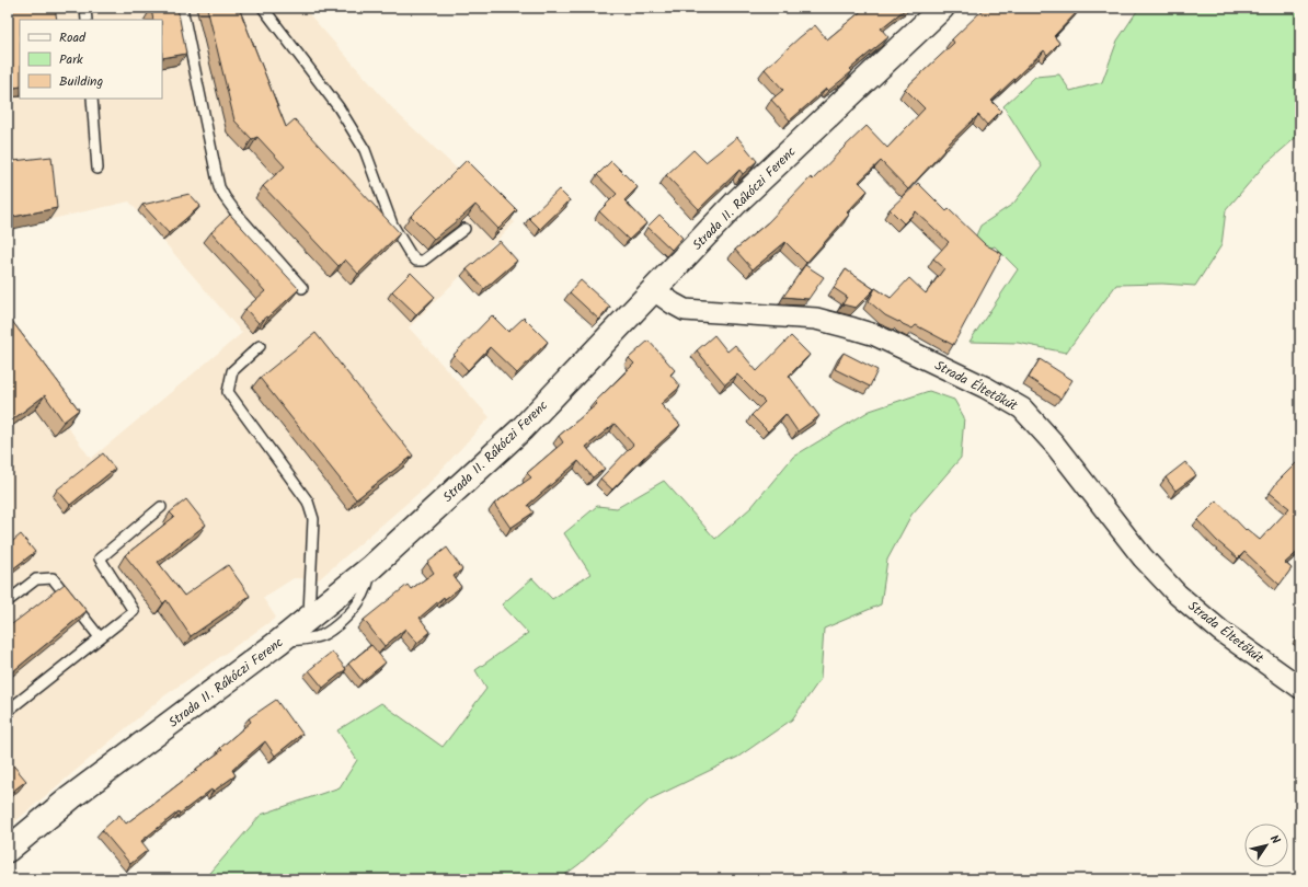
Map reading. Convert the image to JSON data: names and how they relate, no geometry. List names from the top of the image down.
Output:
{
  "streets": {
    "main road": ["Strada II. Rákóczi Ferenc"],
    "street": ["Strada Éltetőkút"]
  },
  "crossings": [
    ["Strada II. Rákóczi Ferenc", "Strada Éltetőkút"]
  ],
  "legend": ["Road", "Park", "Building"],
  "north": "top right"
}
